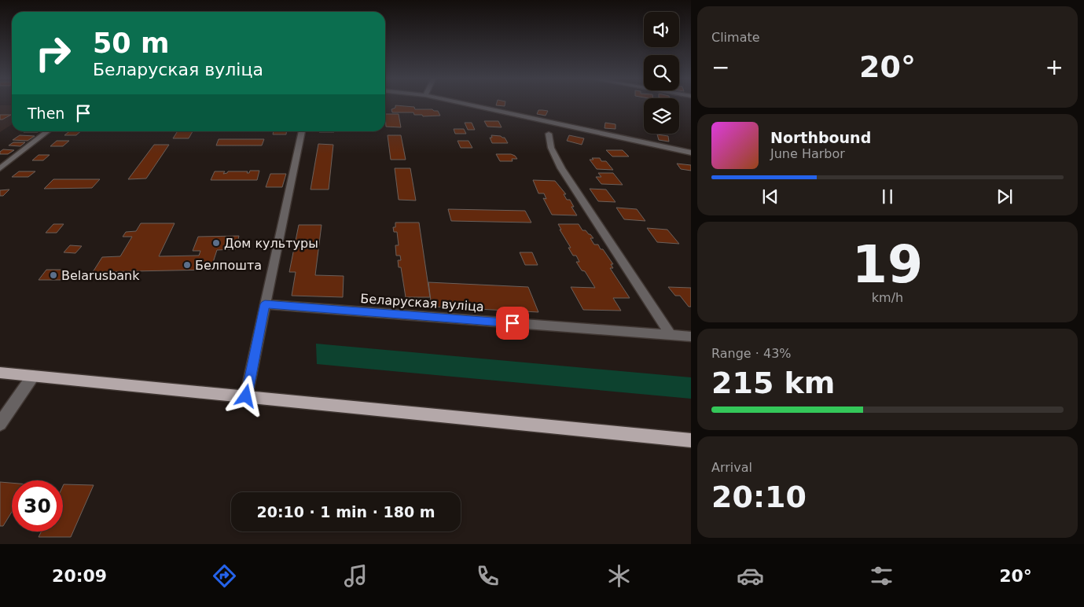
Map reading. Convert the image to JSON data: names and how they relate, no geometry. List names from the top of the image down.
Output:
{
  "streets": {
    "street": ["Беларуская вуліца"]
  },
  "places": ["Дом культуры", "Белпошта", "Belarusbank"],
  "page": {
    "tile": [
      "Climate",
      ["19", "km/h"],
      ["Range · 43%", "215 km"],
      ["Arrival", "20:10"]
    ],
    "turn": ["50 m", "Беларуская вуліца"],
    "heat": ["−", "20°", "+"],
    "then": "Then",
    "song": ["Northbound", "June Harbor"],
    "limit": "30",
    "trip": "20:10 · 1 min · 180 m",
    "tabs": ["20:09", "20°"]
  }
}
